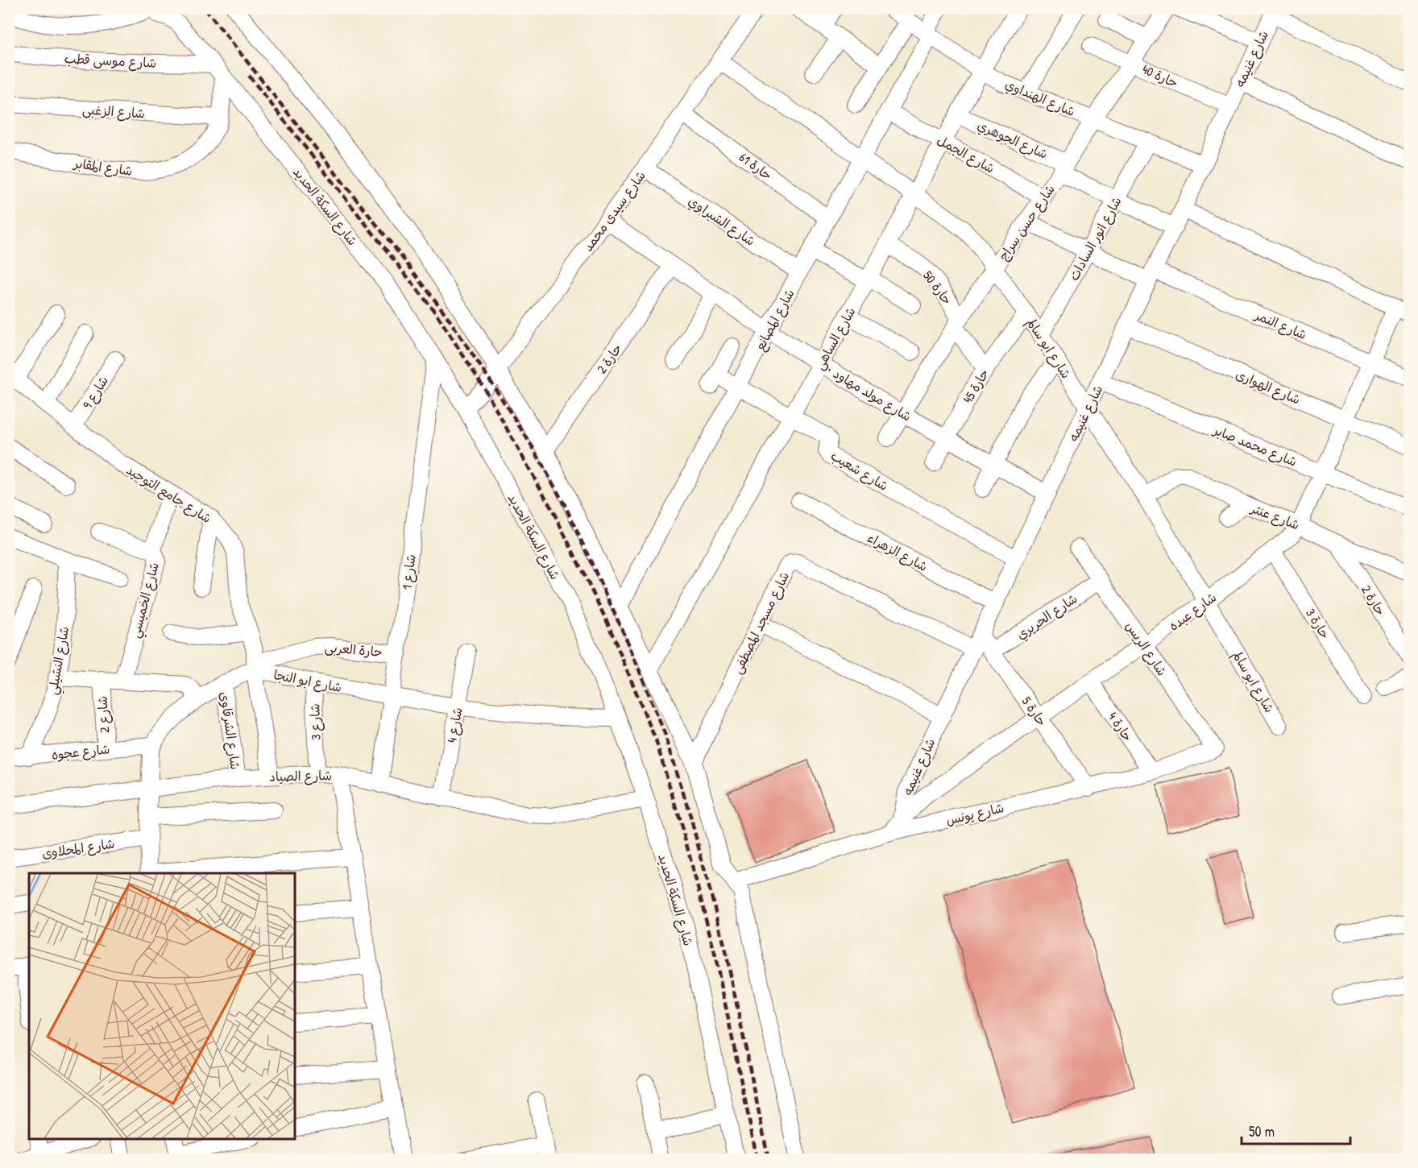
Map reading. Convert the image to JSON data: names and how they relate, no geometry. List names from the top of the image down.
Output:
{
  "streets": {
    "street": [
      "شارع غنيمه",
      "شارع موسى قطب",
      "حارة 40",
      "شارع الهنداوي",
      "شارع الزغبى",
      "شارع الجوهري",
      "شارع الجمل",
      "حارة 61",
      "شارع المقابر",
      "شارع السكة الحديد",
      "شارع سيدى محمد",
      "شارع الشبراوي",
      "شارع حسن سراج",
      "شارع انور السادات",
      "حارة 50",
      "شارع المصانع",
      "شارع النمر",
      "شارع الساهي",
      "شارع ابو سالم",
      "حارة 2",
      "حارة 45",
      "شارع الهوارى",
      "شارع 9",
      "شارع مولد مهاود",
      "شارع محمد صابر",
      "شارع شعيب",
      "شارع جامع التوحيد",
      "شارع عنتر",
      "شارع الزهراء",
      "شارع 1",
      "شارع الخميسي",
      "شارع عبده",
      "شارع الحريري",
      "شارع مسجد المصطفى",
      "حارة 3",
      "شارع الريس",
      "حارة العربى",
      "شارع النشيلي",
      "شارع ابو النجا",
      "حارة 5",
      "شارع 2",
      "شارع 3",
      "شارع 4",
      "حارة 4",
      "شارع الشرقاوى",
      "شارع عجوه",
      "شارع الصياد",
      "شارع يونس",
      "شارع المحلاوى"
    ]
  },
  "crossings": [
    ["شارع غنيمه", "حارة 40"],
    ["شارع غنيمه", "شارع الهنداوي"],
    ["شارع غنيمه", "شارع الجوهري"],
    ["شارع غنيمه", "شارع النمر"],
    ["شارع غنيمه", "شارع ابو سالم"],
    ["شارع غنيمه", "شارع الهوارى"],
    ["شارع غنيمه", "شارع مولد مهاود"],
    ["شارع غنيمه", "شارع محمد صابر"],
    ["شارع غنيمه", "شارع شعيب"],
    ["شارع غنيمه", "شارع الزهراء"],
    ["شارع غنيمه", "شارع عبده"],
    ["شارع غنيمه", "شارع مسجد المصطفى"],
    ["شارع غنيمه", "حارة 5"],
    ["شارع موسى قطب", "شارع المقابر"],
    ["شارع موسى قطب", "شارع السكة الحديد"],
    ["حارة 40", "شارع حسن سراج"],
    ["شارع الهنداوي", "شارع حسن سراج"],
    ["شارع الهنداوي", "شارع انور السادات"],
    ["شارع الهنداوي", "شارع المصانع"],
    ["شارع الهنداوي", "شارع الساهي"],
    ["شارع الزغبى", "شارع المقابر"],
    ["شارع الجوهري", "شارع حسن سراج"],
    ["شارع الجوهري", "شارع انور السادات"],
    ["شارع الجوهري", "شارع الساهي"],
    ["شارع الجمل", "شارع حسن سراج"],
    ["شارع الجمل", "شارع المصانع"],
    ["شارع الجمل", "شارع الساهي"],
    ["حارة 61", "شارع سيدى محمد"],
    ["حارة 61", "شارع المصانع"],
    ["شارع المقابر", "شارع السكة الحديد"],
    ["شارع السكة الحديد", "شارع سيدى محمد"],
    ["شارع السكة الحديد", "شارع 1"],
    ["شارع السكة الحديد", "شارع ابو النجا"],
    ["شارع السكة الحديد", "شارع الصياد"],
    ["شارع سيدى محمد", "شارع الشبراوي"],
    ["شارع سيدى محمد", "شارع ابو سالم"],
    ["شارع سيدى محمد", "شارع مولد مهاود"],
    ["شارع الشبراوي", "شارع المصانع"],
    ["شارع حسن سراج", "حارة 50"],
    ["شارع حسن سراج", "شارع النمر"],
    ["شارع حسن سراج", "شارع ابو سالم"],
    ["شارع حسن سراج", "شارع مولد مهاود"],
    ["شارع انور السادات", "شارع النمر"],
    ["شارع انور السادات", "شارع ابو سالم"],
    ["حارة 50", "شارع الساهي"],
    ["حارة 50", "حارة 45"],
    ["شارع المصانع", "شارع ابو سالم"],
    ["شارع المصانع", "شارع مولد مهاود"],
    ["شارع المصانع", "شارع شعيب"],
    ["شارع النمر", "شارع عبده"],
    ["شارع الساهي", "شارع ابو سالم"],
    ["شارع الساهي", "شارع مولد مهاود"],
    ["شارع الساهي", "شارع شعيب"],
    ["شارع ابو سالم", "حارة 45"],
    ["شارع ابو سالم", "شارع عنتر"],
    ["شارع ابو سالم", "شارع عبده"],
    ["حارة 2", "شارع مولد مهاود"],
    ["حارة 2", "شارع عنتر"],
    ["حارة 45", "شارع مولد مهاود"],
    ["شارع الهوارى", "شارع عبده"],
    ["شارع 9", "شارع جامع التوحيد"],
    ["شارع محمد صابر", "شارع عبده"],
    ["شارع جامع التوحيد", "شارع الخميسي"],
    ["شارع جامع التوحيد", "حارة العربى"],
    ["شارع جامع التوحيد", "شارع ابو النجا"],
    ["شارع جامع التوحيد", "شارع الصياد"],
    ["شارع عنتر", "شارع عبده"],
    ["شارع 1", "حارة العربى"],
    ["شارع 1", "شارع ابو النجا"],
    ["شارع 1", "شارع الصياد"],
    ["شارع عبده", "حارة 3"],
    ["شارع عبده", "شارع الريس"],
    ["شارع عبده", "حارة 5"],
    ["شارع عبده", "حارة 4"],
    ["شارع عبده", "شارع يونس"],
    ["شارع الحريري", "شارع الريس"],
    ["شارع الحريري", "حارة 5"],
    ["شارع مسجد المصطفى", "حارة 5"],
    ["شارع الريس", "شارع يونس"],
    ["حارة العربى", "شارع ابو النجا"],
    ["شارع النشيلي", "شارع عجوه"],
    ["شارع ابو النجا", "شارع 3"],
    ["شارع ابو النجا", "شارع 4"],
    ["شارع ابو النجا", "شارع الشرقاوى"],
    ["شارع ابو النجا", "شارع عجوه"],
    ["حارة 5", "شارع يونس"],
    ["شارع 2", "شارع عجوه"],
    ["شارع 4", "شارع الصياد"],
    ["حارة 4", "شارع يونس"],
    ["شارع الشرقاوى", "شارع الصياد"]
  ],
  "scale_bar": "50 m"
}
